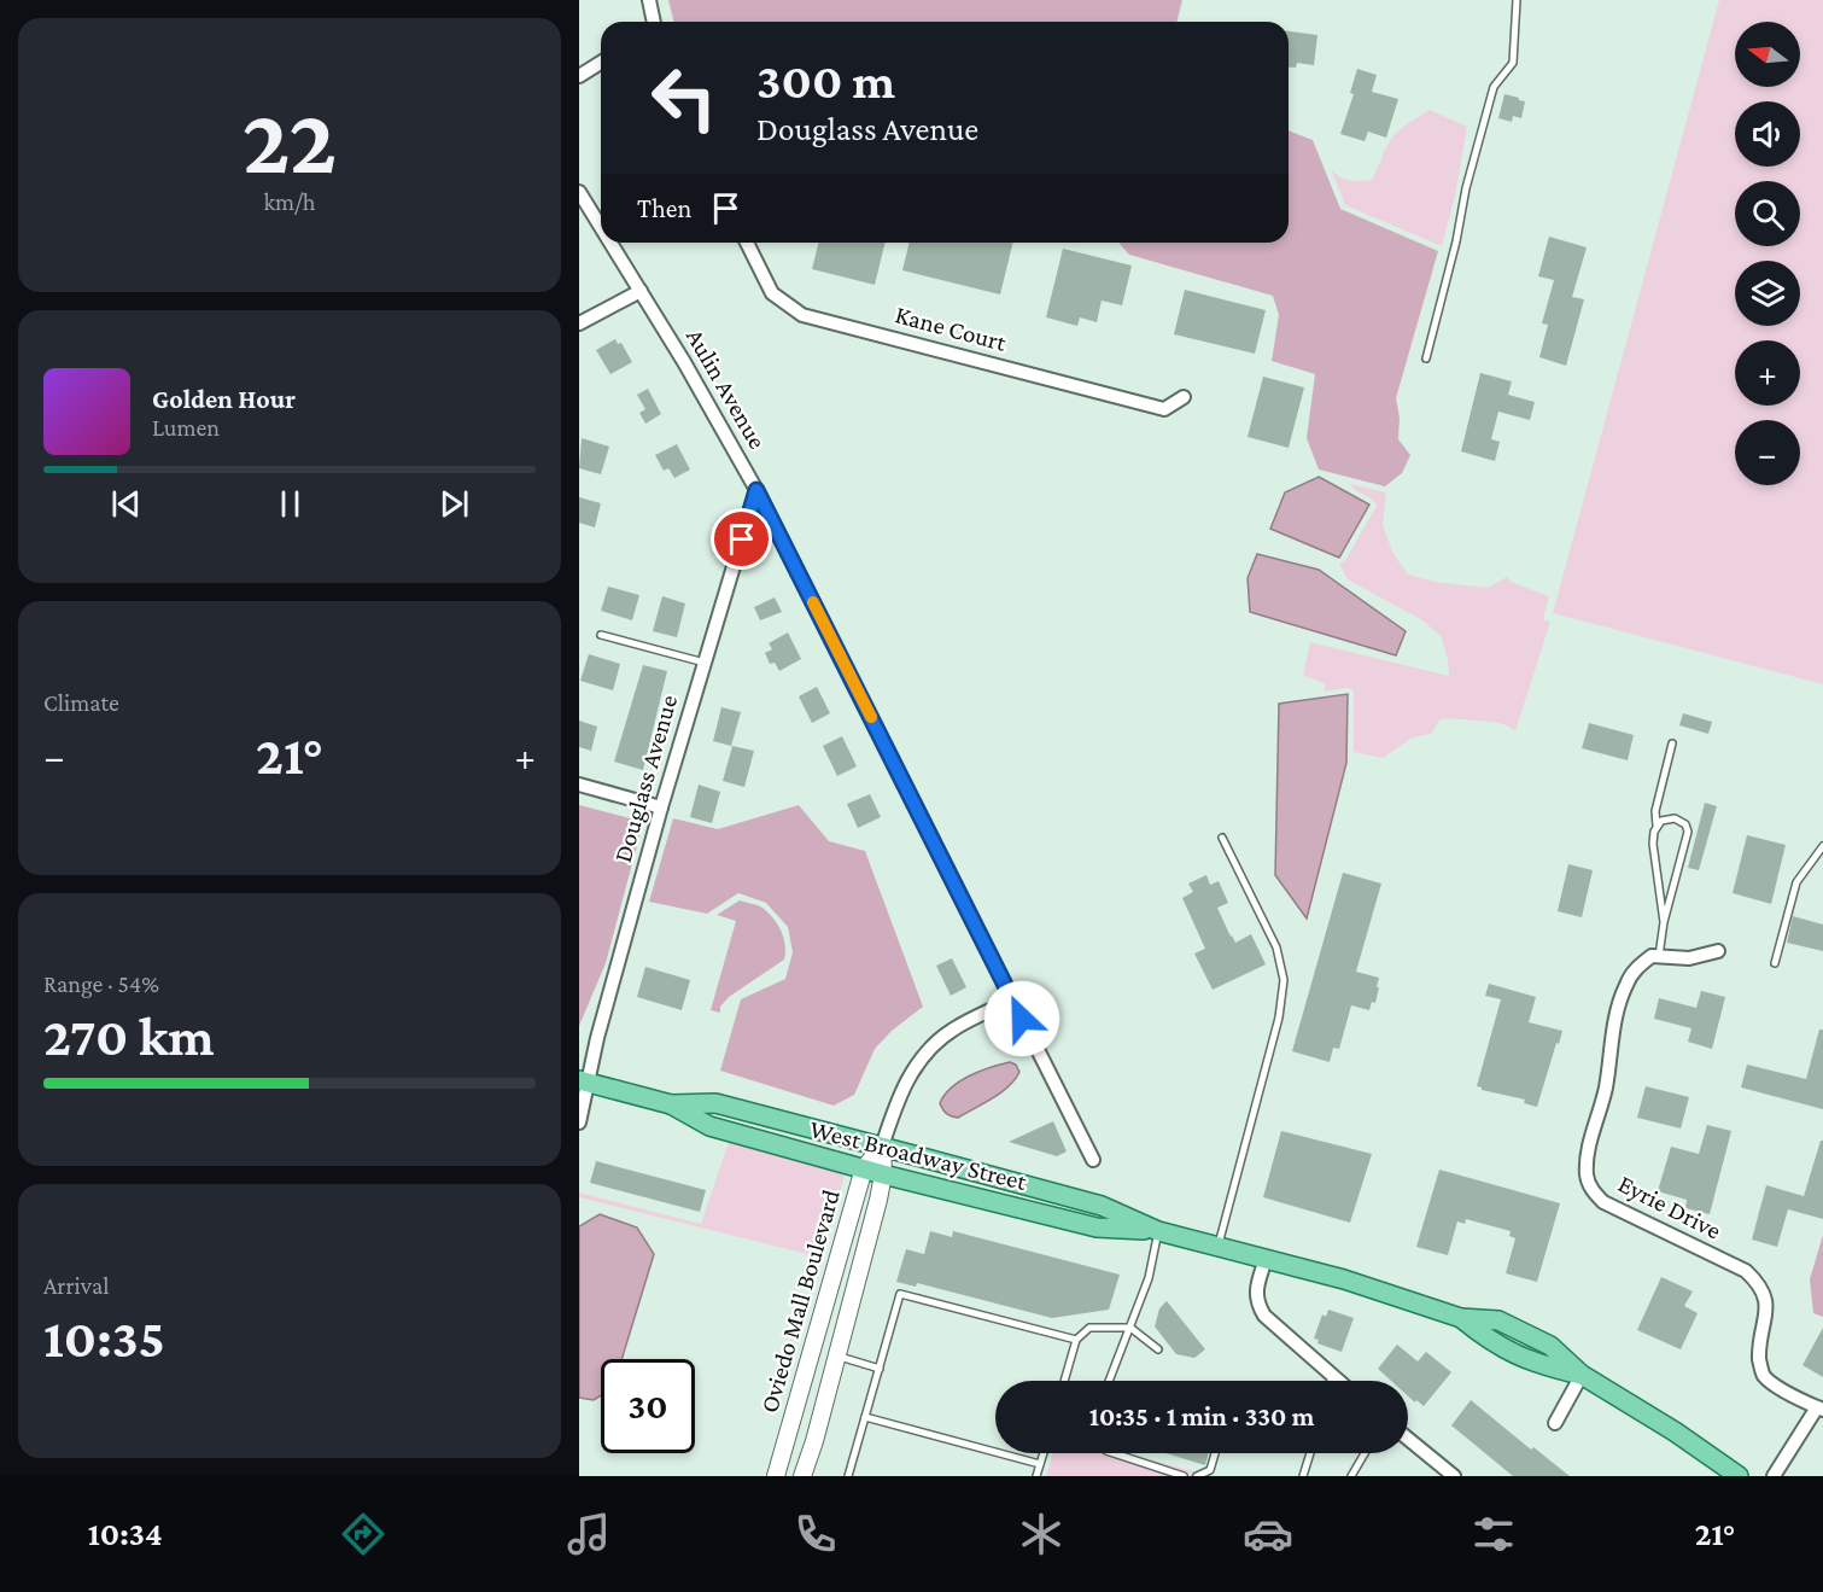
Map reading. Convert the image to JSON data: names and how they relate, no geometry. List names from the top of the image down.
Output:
{
  "streets": {
    "main road": ["West Broadway Street"],
    "street": [
      "Kane Court",
      "Aulin Avenue",
      "Douglass Avenue",
      "Eyrie Drive",
      "Oviedo Mall Boulevard"
    ]
  },
  "crossings": [
    ["Aulin Avenue", "Douglass Avenue"],
    ["Aulin Avenue", "Oviedo Mall Boulevard"],
    ["Douglass Avenue", "West Broadway Street"],
    ["West Broadway Street", "Oviedo Mall Boulevard"]
  ],
  "north": "left",
  "page": {
    "tile": [
      ["22", "km/h"],
      "Climate",
      ["Range · 54%", "270 km"],
      ["Arrival", "10:35"]
    ],
    "map_buttons": ["+", "−"],
    "turn": ["300 m", "Douglass Avenue"],
    "then": "Then",
    "song": ["Golden Hour", "Lumen"],
    "heat": ["−", "21°", "+"],
    "limit": "30",
    "trip": "10:35 · 1 min · 330 m",
    "tabs": ["10:34", "21°"]
  }
}
